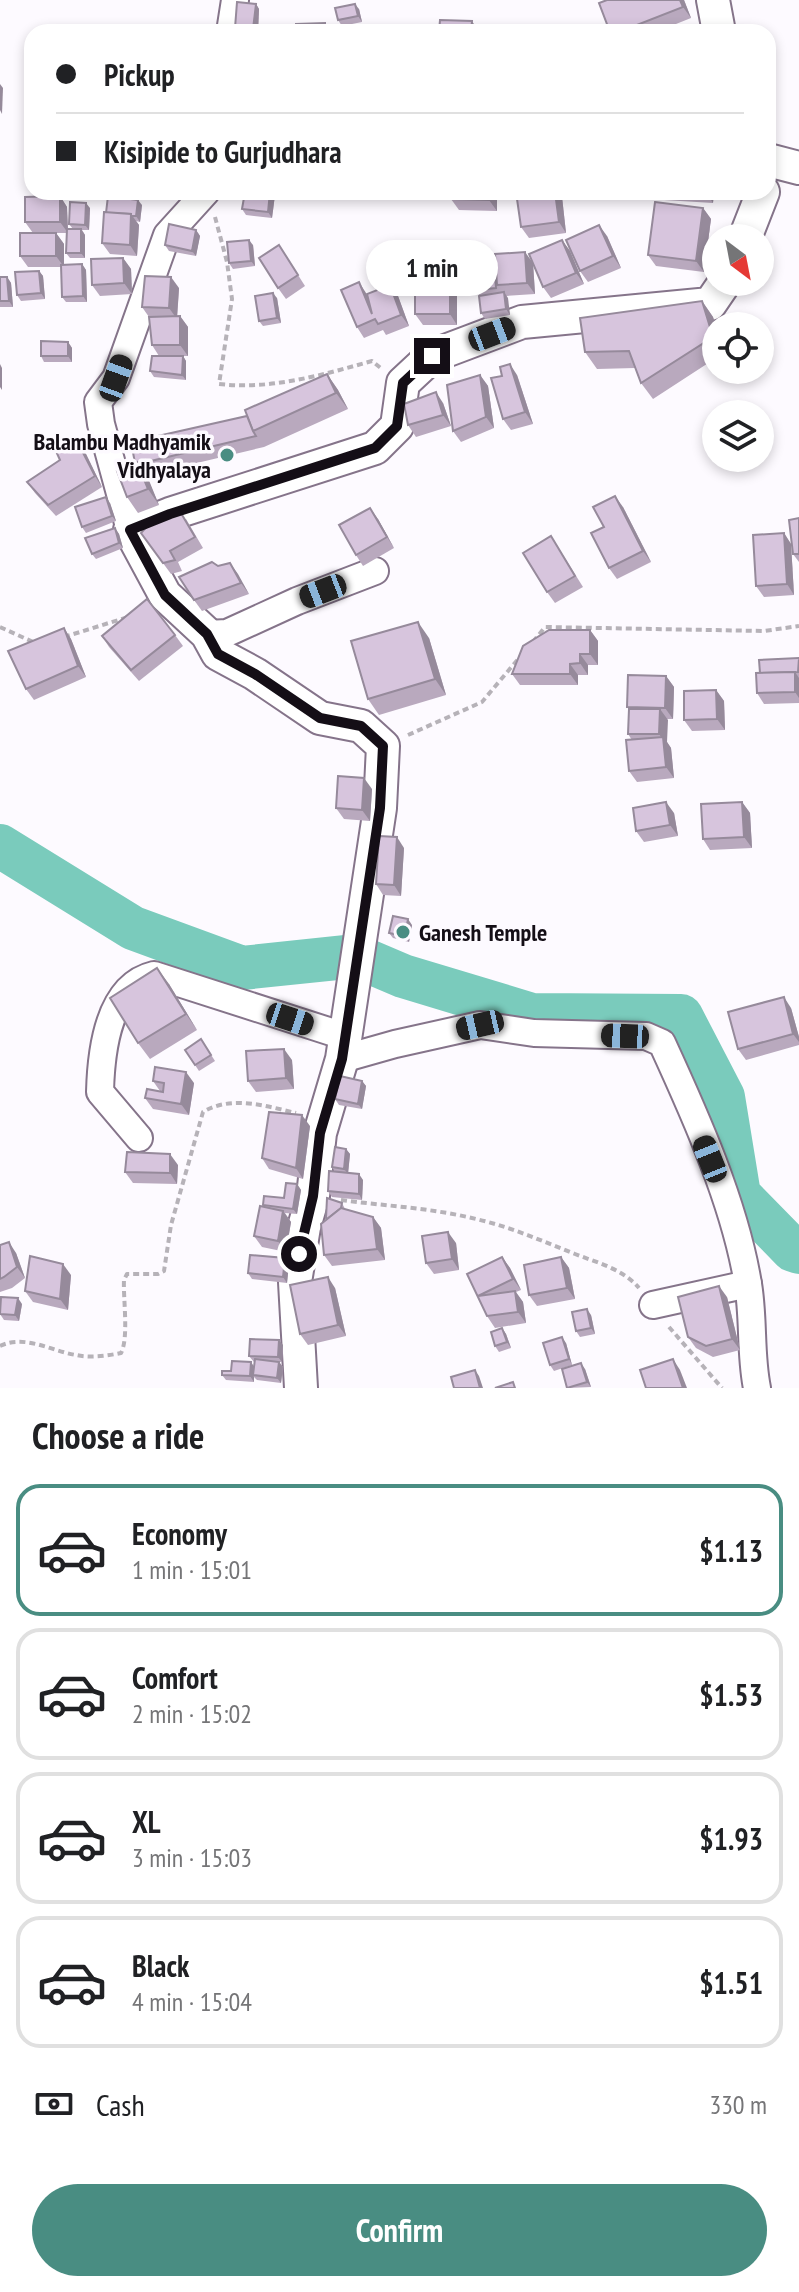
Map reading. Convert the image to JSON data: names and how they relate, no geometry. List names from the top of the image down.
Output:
{
  "places": ["Balambu Madhyamik Vidhyalaya", "Ganesh Temple"],
  "north": "bottom right",
  "page": {
    "banner": ["Pickup", "Kisipide to Gurjudhara"],
    "bubble": "1 min",
    "heading": "Choose a ride",
    "list": [
      {
        "name": "Economy",
        "note": "1 min · 15:01",
        "value": "$1.13"
      },
      {
        "name": "Comfort",
        "note": "2 min · 15:02",
        "value": "$1.53"
      },
      {
        "name": "XL",
        "note": "3 min · 15:03",
        "value": "$1.93"
      },
      {
        "name": "Black",
        "note": "4 min · 15:04",
        "value": "$1.51"
      }
    ],
    "pay": ["Cash", "330 m"],
    "buttons": "Confirm"
  }
}
